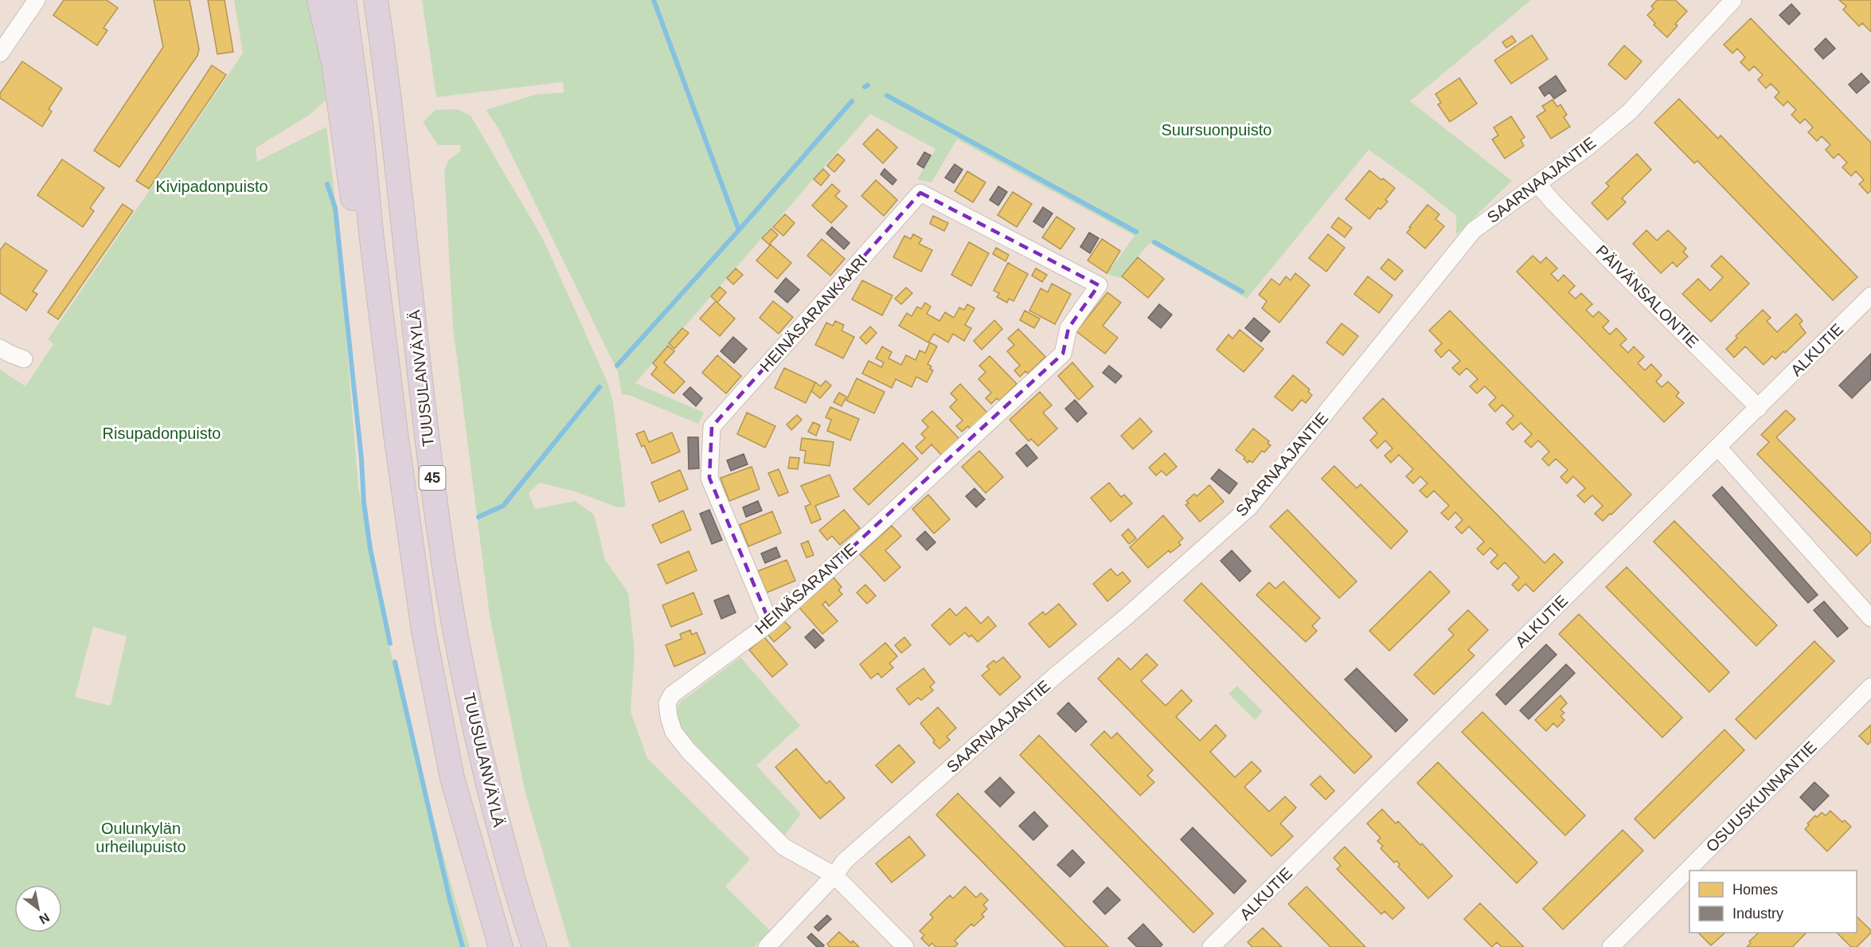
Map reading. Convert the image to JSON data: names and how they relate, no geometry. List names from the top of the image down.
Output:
{
  "streets": {
    "highway": ["TUUSULANVÄYLÄ", "45"],
    "street": [
      "SAARNAAJANTIE",
      "PÄIVÄNSALONTIE",
      "HEINÄSARANKAARI",
      "ALKUTIE",
      "HEINÄSARANTIE",
      "OSUUSKUNNANTIE"
    ]
  },
  "crossings": [
    ["SAARNAAJANTIE", "PÄIVÄNSALONTIE"],
    ["SAARNAAJANTIE", "HEINÄSARANTIE"],
    ["PÄIVÄNSALONTIE", "ALKUTIE"],
    ["HEINÄSARANKAARI", "HEINÄSARANTIE"]
  ],
  "parks": [
    "Suursuonpuisto",
    "Kivipadonpuisto",
    "Risupadonpuisto",
    "Oulunkylän urheilupuisto"
  ],
  "legend": ["Homes", "Industry"],
  "north": "bottom right"
}
